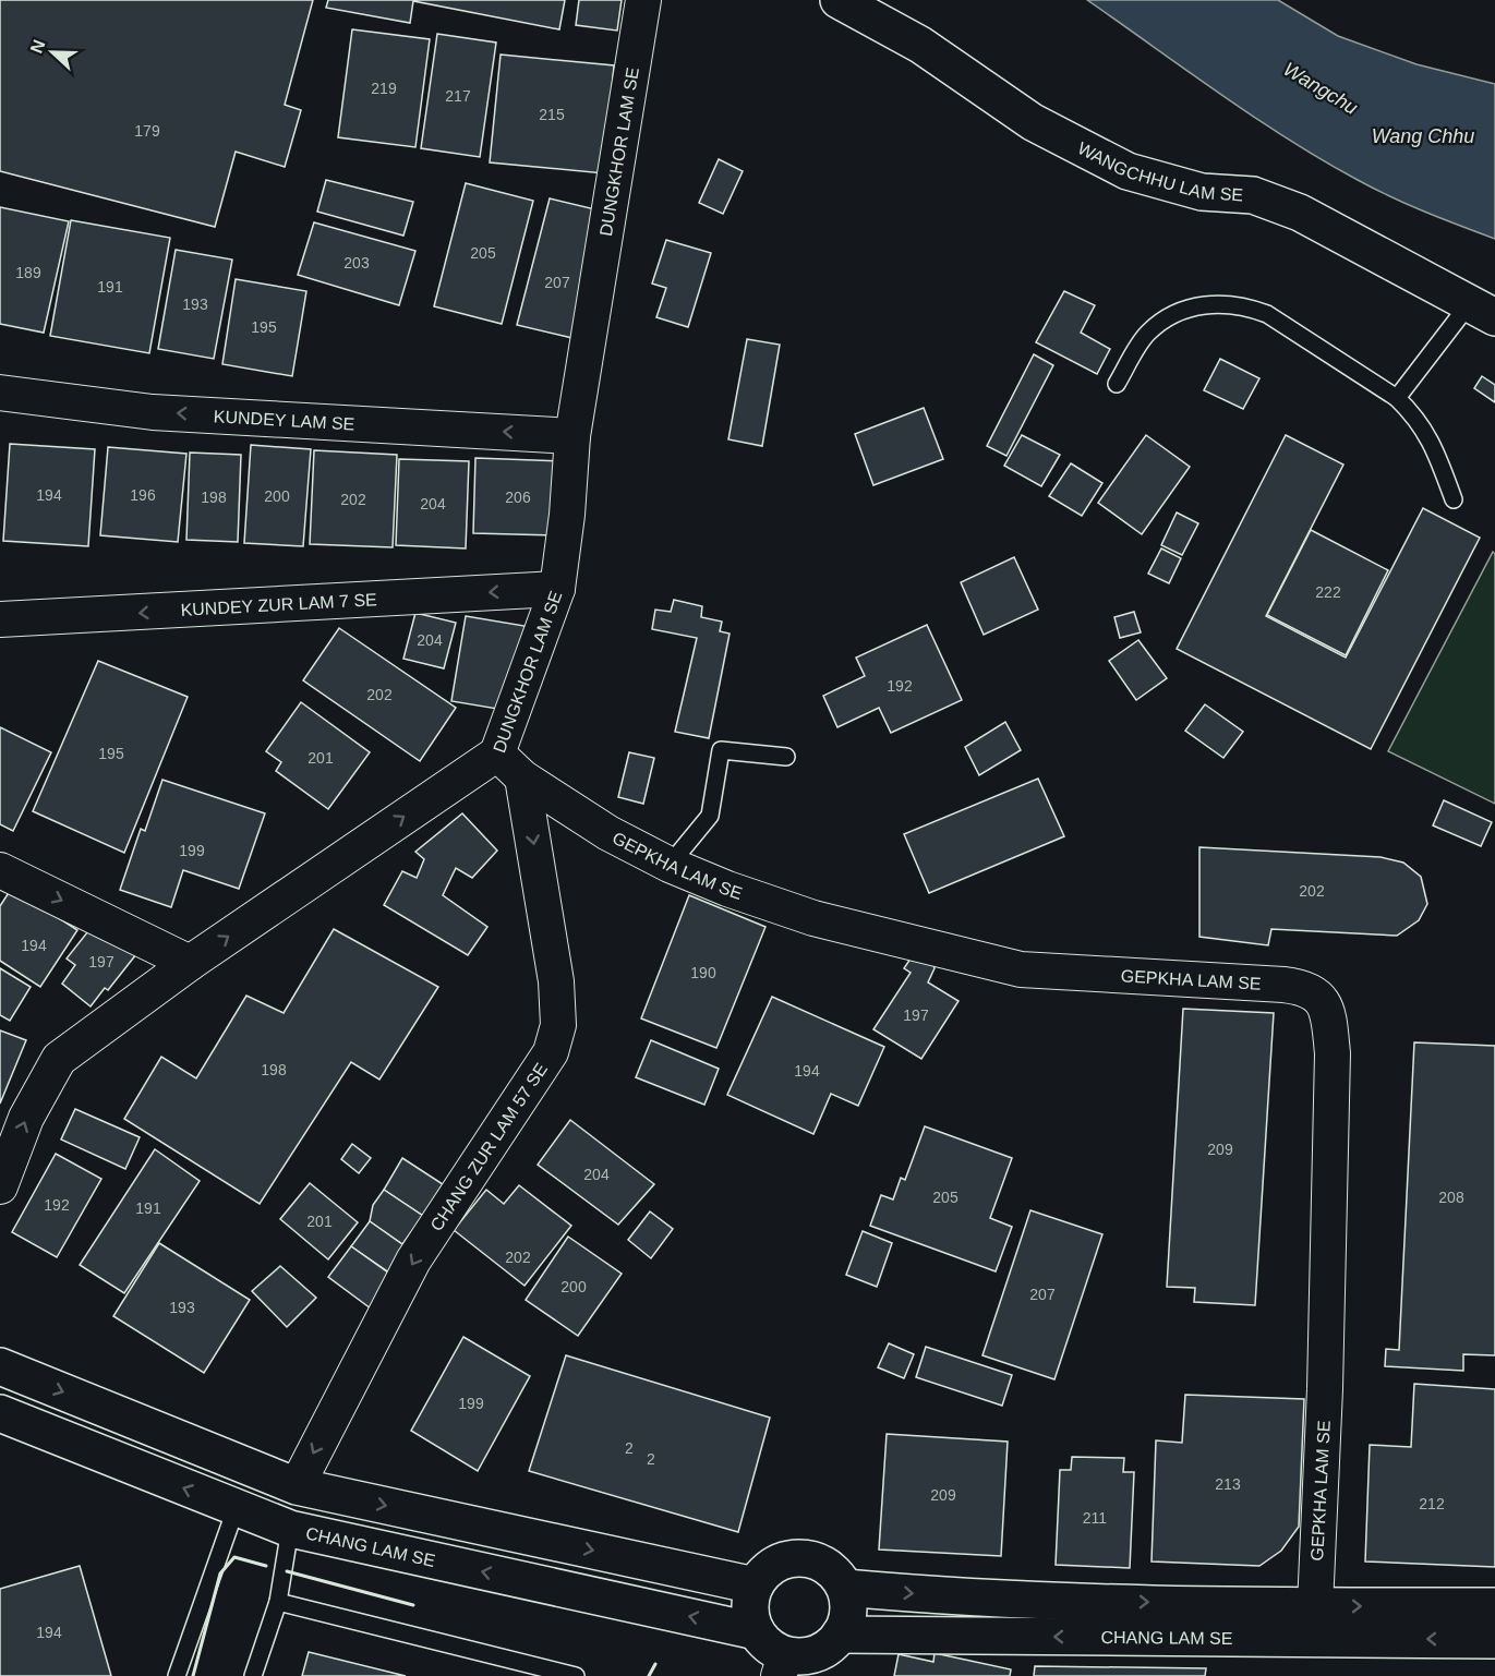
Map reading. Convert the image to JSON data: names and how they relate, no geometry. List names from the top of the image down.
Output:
{
  "streets": {
    "main road": ["WANGCHHU LAM SE", "CHANG LAM SE"],
    "street": [
      "DUNGKHOR LAM SE",
      "KUNDEY LAM SE",
      "KUNDEY ZUR LAM 7 SE",
      "GEPKHA LAM SE",
      "CHANG ZUR LAM 57 SE"
    ]
  },
  "crossings": [
    ["DUNGKHOR LAM SE", "KUNDEY LAM SE"],
    ["DUNGKHOR LAM SE", "KUNDEY ZUR LAM 7 SE"],
    ["DUNGKHOR LAM SE", "GEPKHA LAM SE"],
    ["GEPKHA LAM SE", "CHANG ZUR LAM 57 SE"],
    ["GEPKHA LAM SE", "CHANG LAM SE"]
  ],
  "one_way": [
    "DUNGKHOR LAM SE",
    "KUNDEY LAM SE",
    "KUNDEY ZUR LAM 7 SE",
    "CHANG ZUR LAM 57 SE"
  ],
  "water": ["Wangchu", "Wang Chhu"],
  "house_numbers": [
    "219",
    "217",
    "215",
    "179",
    "205",
    "203",
    "189",
    "207",
    "191",
    "193",
    "195",
    "194",
    "196",
    "200",
    "198",
    "206",
    "202",
    "204",
    "222",
    "204",
    "192",
    "202",
    "195",
    "201",
    "199",
    "202",
    "194",
    "197",
    "190",
    "197",
    "198",
    "194",
    "209",
    "204",
    "205",
    "208",
    "192",
    "191",
    "201",
    "202",
    "200",
    "207",
    "193",
    "199",
    "2",
    "2",
    "213",
    "209",
    "212",
    "211",
    "194"
  ],
  "north": "left"
}
